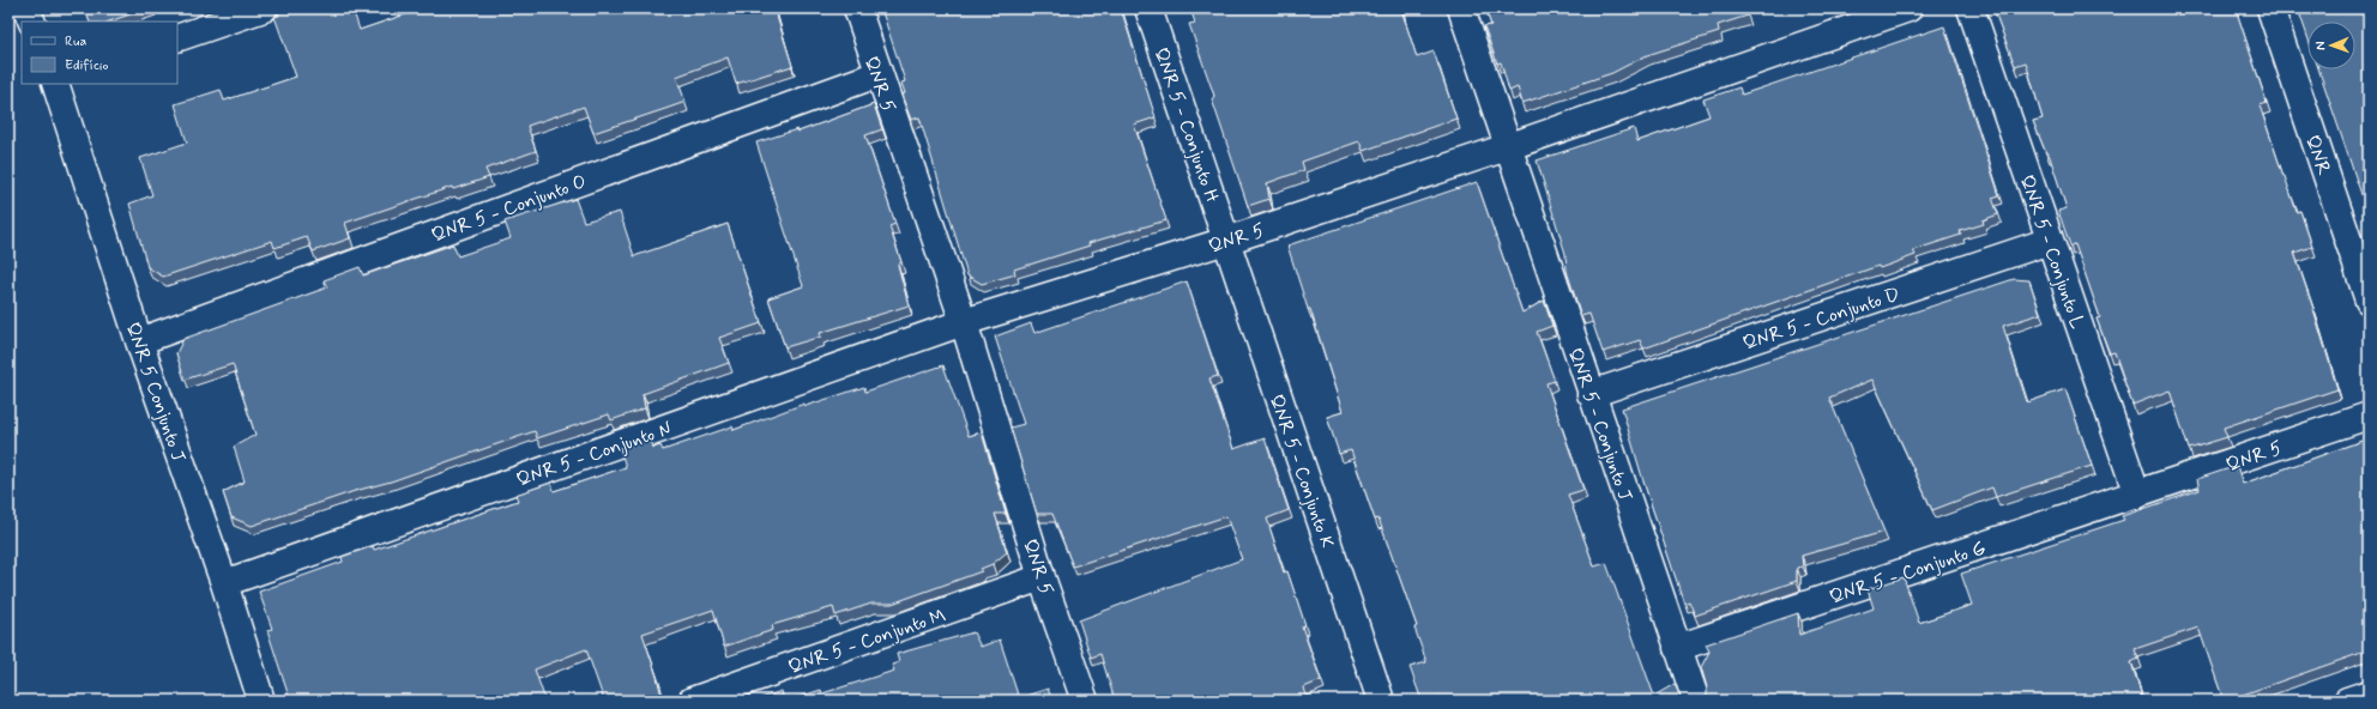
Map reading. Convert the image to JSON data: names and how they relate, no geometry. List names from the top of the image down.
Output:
{
  "streets": {
    "street": [
      "QNR 5",
      "QNR 5 - Conjunto H",
      "QNR",
      "QNR 5 - Conjunto O",
      "QNR 5 - Conjunto L",
      "QNR 5 - Conjunto D",
      "QNR 5 Conjunto J",
      "QNR 5 - Conjunto J",
      "QNR 5 - Conjunto N",
      "QNR 5 - Conjunto K",
      "QNR 5 - Conjunto G",
      "QNR 5 - Conjunto M"
    ]
  },
  "crossings": [
    ["QNR 5", "QNR 5 - Conjunto H"],
    ["QNR 5", "QNR 5 - Conjunto O"],
    ["QNR 5", "QNR 5 - Conjunto L"],
    ["QNR 5", "QNR 5 - Conjunto J"],
    ["QNR 5", "QNR 5 - Conjunto N"],
    ["QNR 5", "QNR 5 - Conjunto K"],
    ["QNR 5", "QNR 5 - Conjunto G"],
    ["QNR 5", "QNR 5 - Conjunto M"],
    ["QNR 5 - Conjunto H", "QNR 5 - Conjunto K"],
    ["QNR 5 - Conjunto O", "QNR 5 Conjunto J"],
    ["QNR 5 - Conjunto L", "QNR 5 - Conjunto D"],
    ["QNR 5 - Conjunto L", "QNR 5 - Conjunto G"],
    ["QNR 5 - Conjunto D", "QNR 5 - Conjunto J"],
    ["QNR 5 Conjunto J", "QNR 5 - Conjunto N"],
    ["QNR 5 - Conjunto J", "QNR 5 - Conjunto G"]
  ],
  "legend": ["Rua", "Edifício"],
  "north": "left"
}
